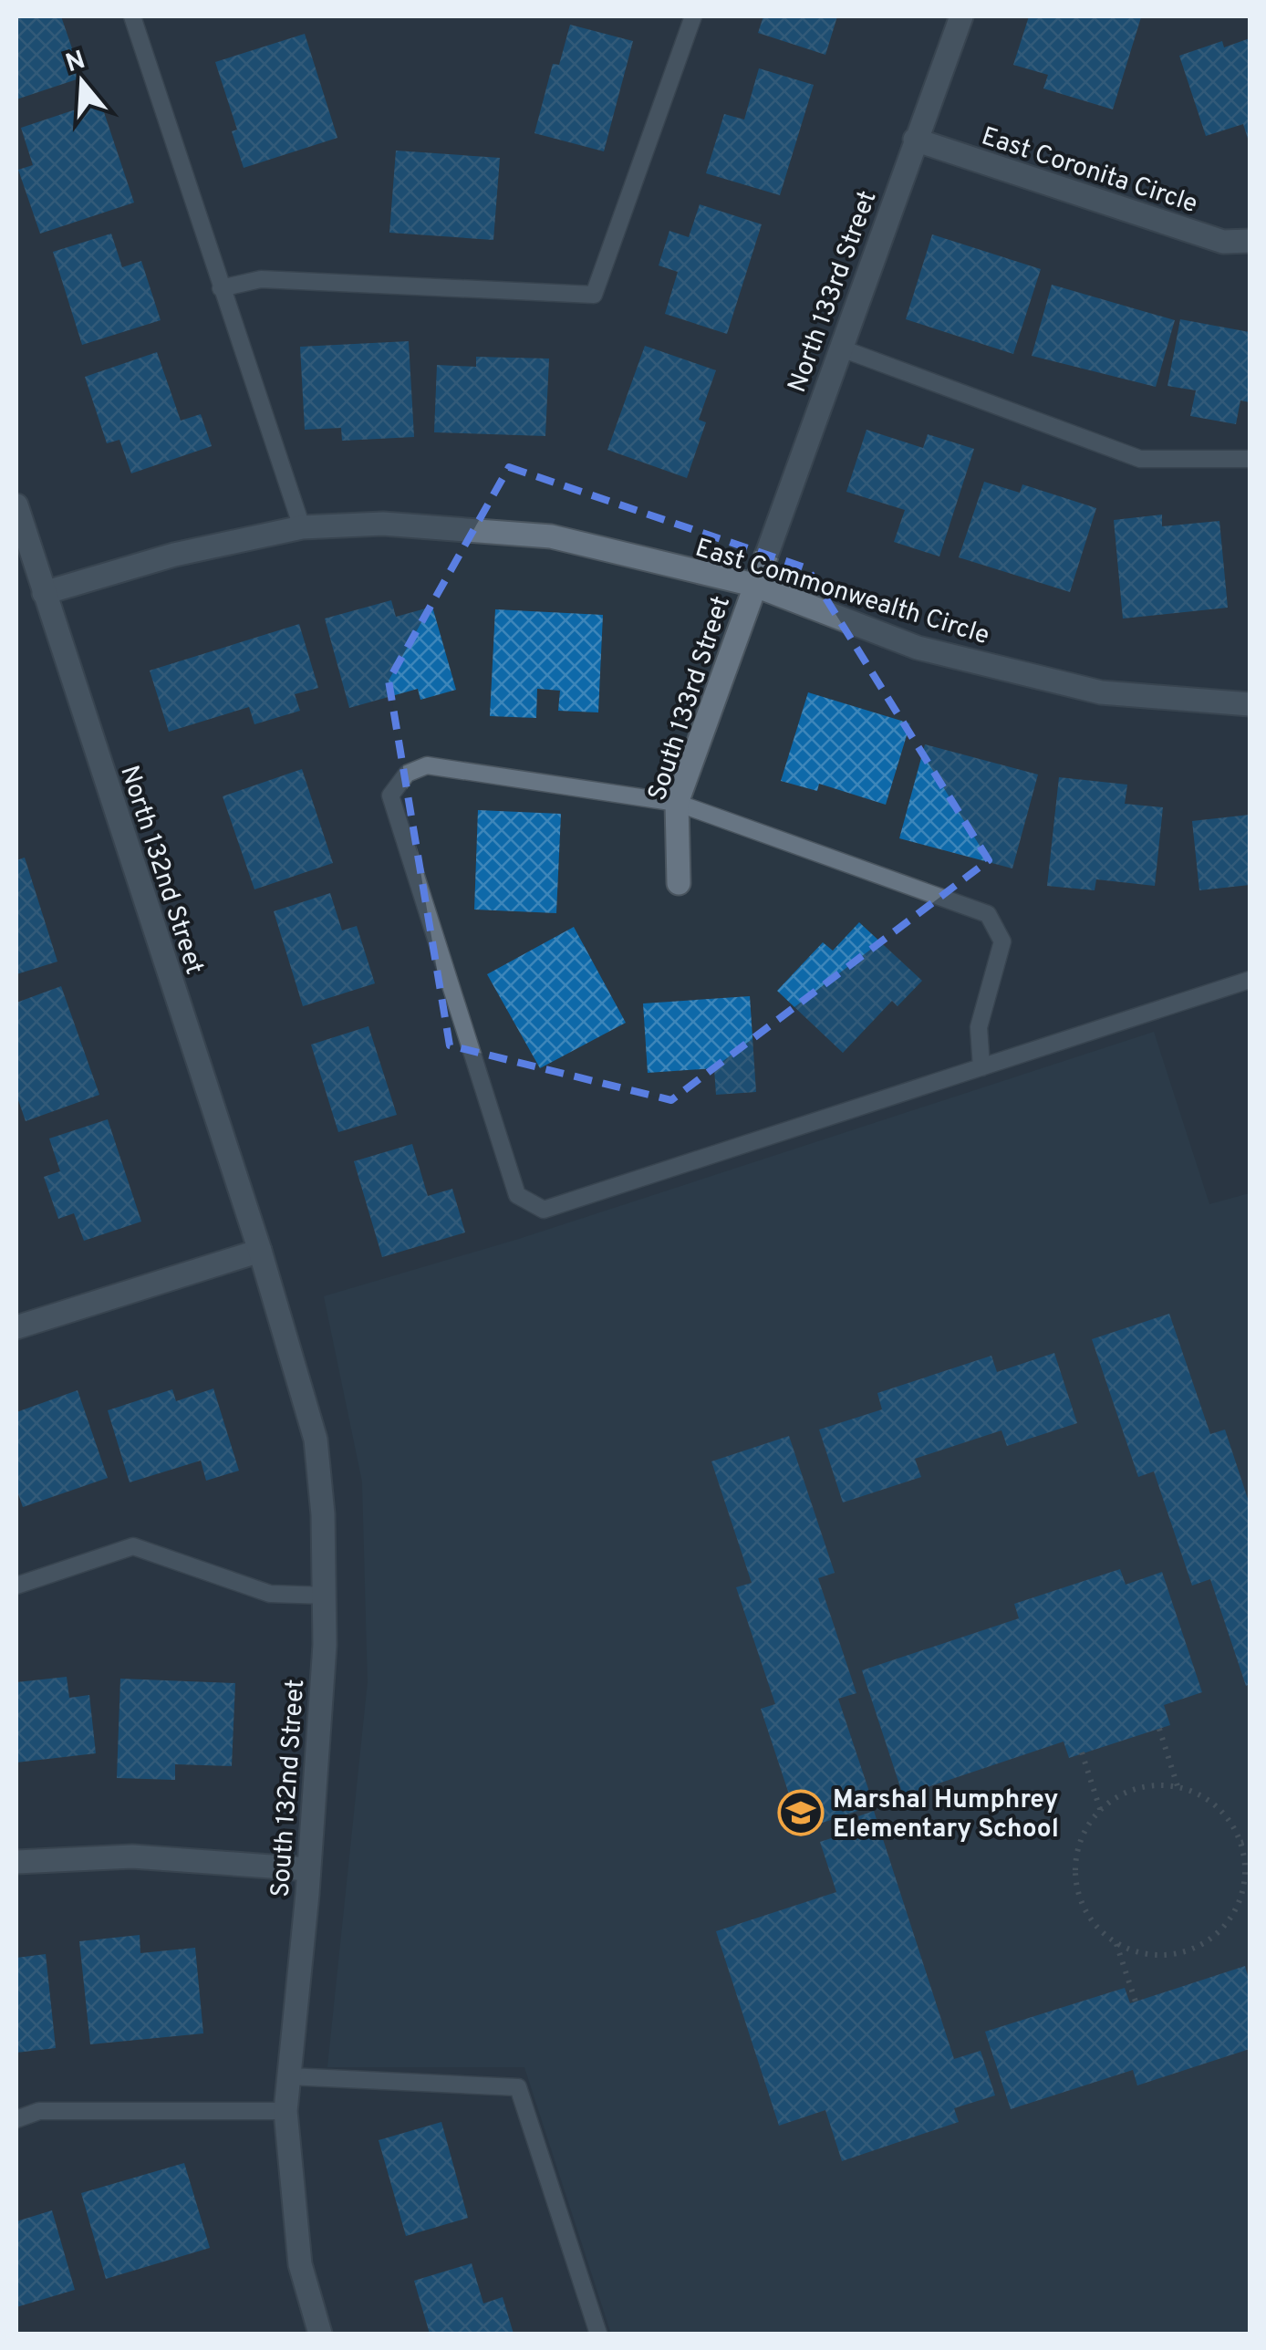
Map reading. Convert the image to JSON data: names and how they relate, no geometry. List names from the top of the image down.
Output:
{
  "streets": {
    "street": [
      "East Coronita Circle",
      "North 133rd Street",
      "East Commonwealth Circle",
      "South 133rd Street",
      "North 132nd Street",
      "South 132nd Street"
    ]
  },
  "crossings": [
    ["East Coronita Circle", "North 133rd Street"],
    ["North 133rd Street", "East Commonwealth Circle"],
    ["North 133rd Street", "South 133rd Street"],
    ["East Commonwealth Circle", "South 133rd Street"],
    ["East Commonwealth Circle", "North 132nd Street"],
    ["North 132nd Street", "South 132nd Street"]
  ],
  "places": {
    "school or university": ["Marshal Humphrey Elementary School"]
  },
  "north": "top"
}
